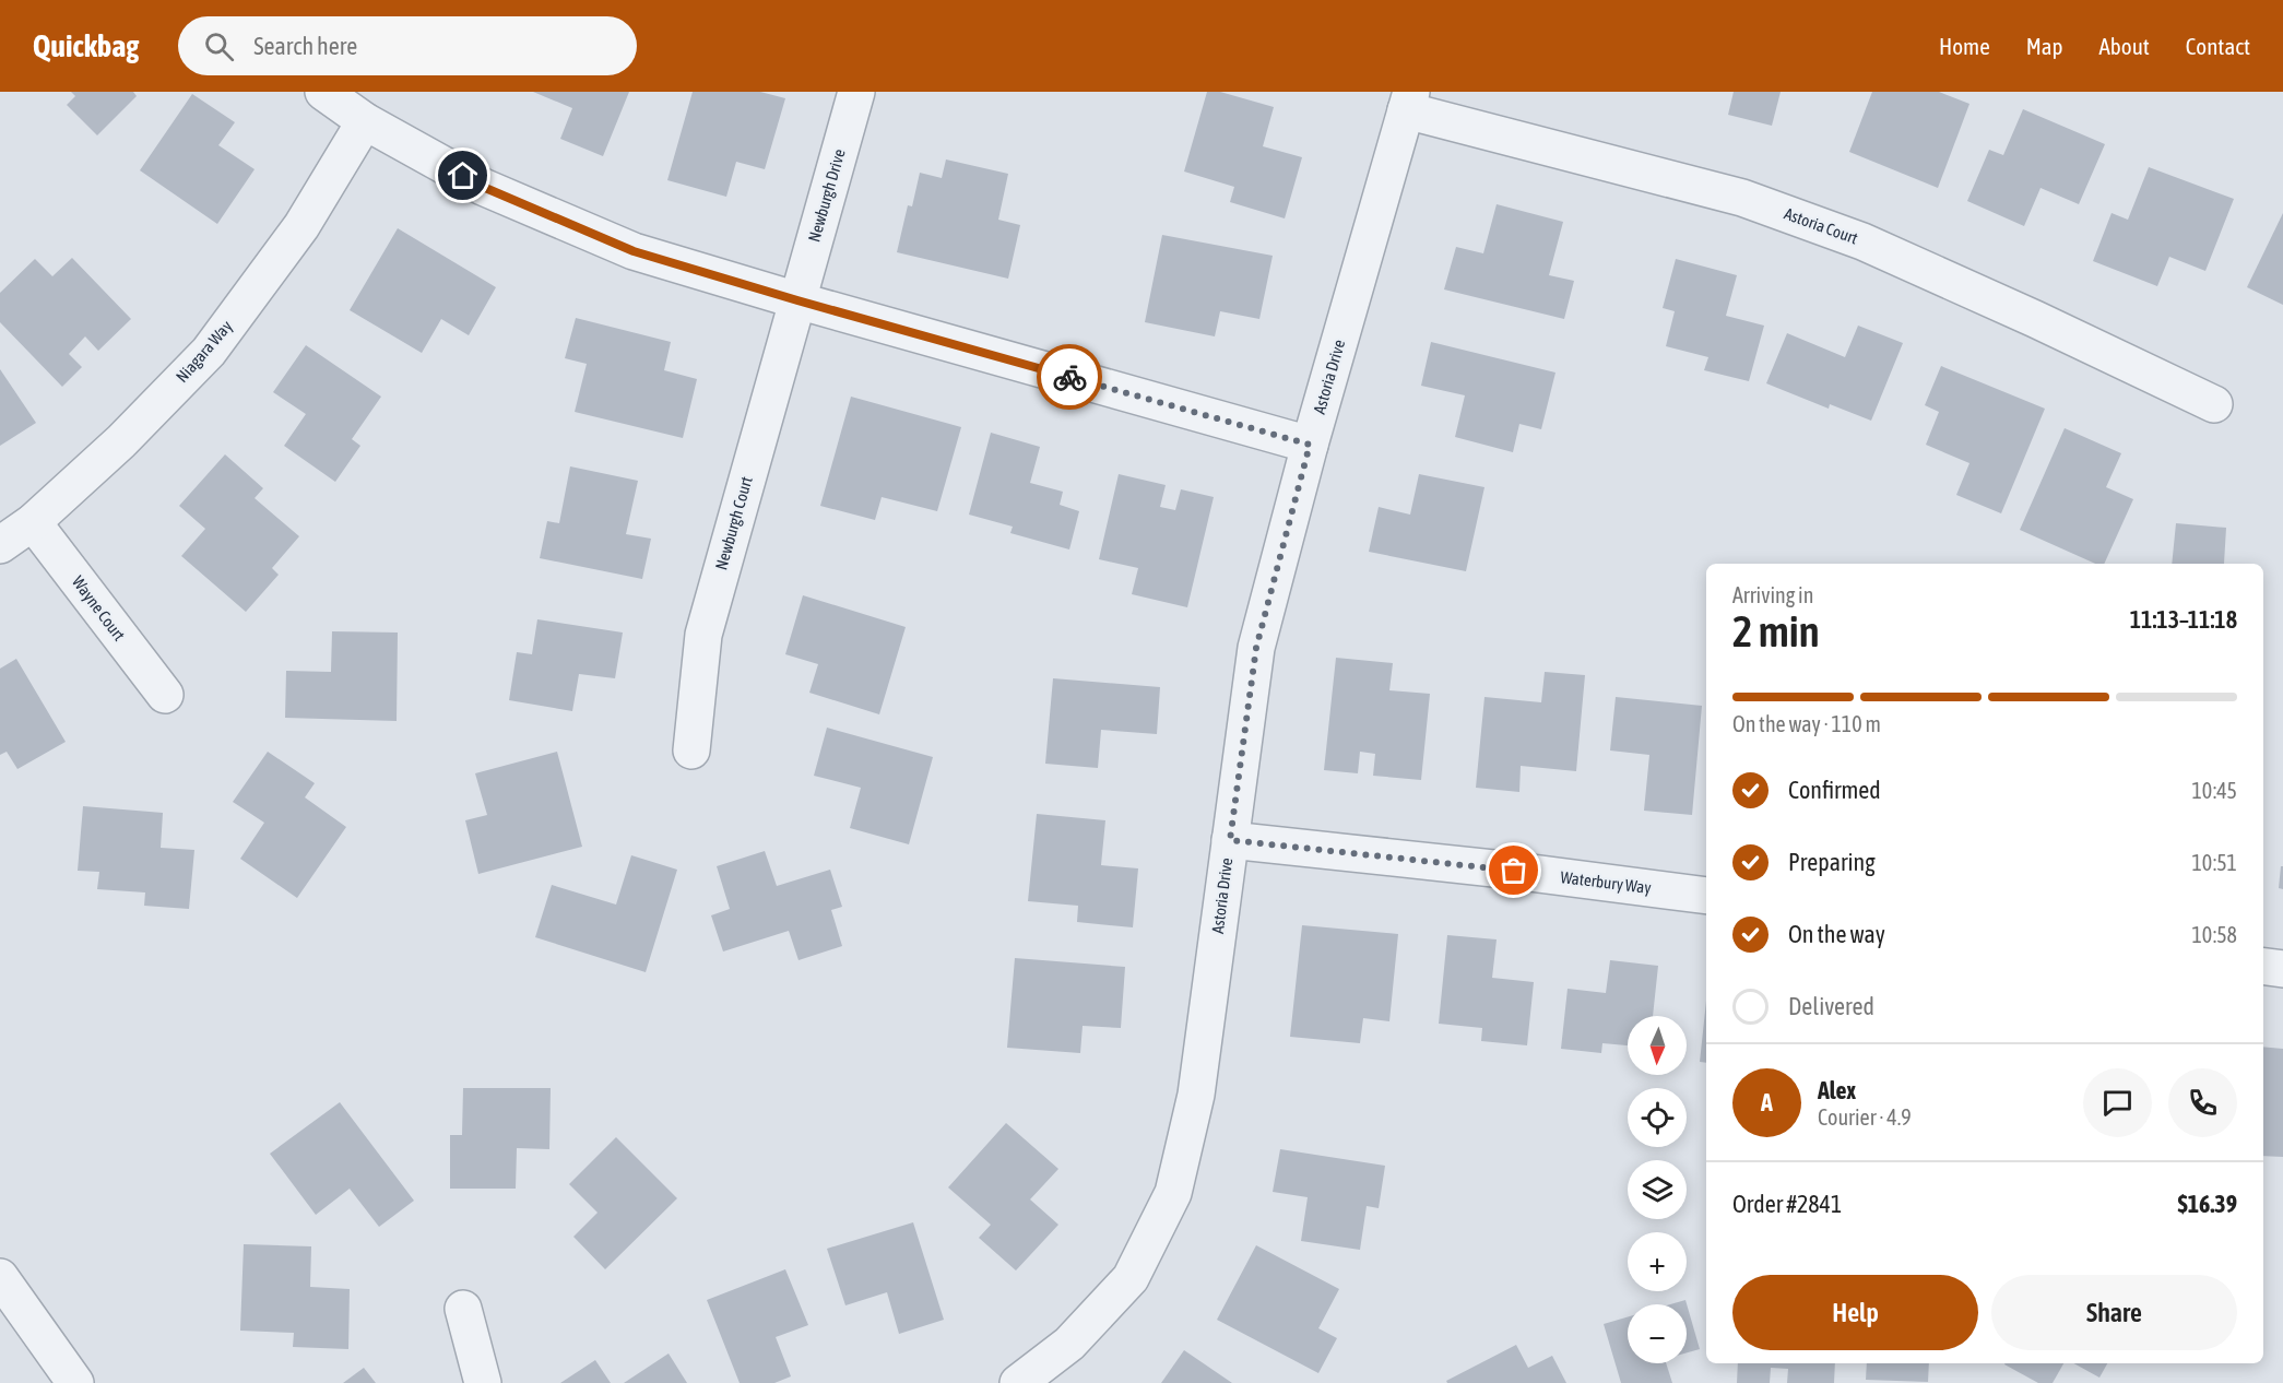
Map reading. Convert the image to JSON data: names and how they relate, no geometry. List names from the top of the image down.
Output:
{
  "streets": {
    "street": [
      "Newburgh Drive",
      "Astoria Court",
      "Niagara Way",
      "Astoria Drive",
      "Newburgh Court",
      "Wayne Court",
      "Waterbury Way"
    ]
  },
  "crossings": [
    ["Newburgh Drive", "Newburgh Court"],
    ["Astoria Court", "Astoria Drive"],
    ["Niagara Way", "Wayne Court"],
    ["Astoria Drive", "Waterbury Way"]
  ],
  "north": "bottom",
  "page": {
    "header": "Quickbag",
    "search": "Search here",
    "nav": [
      "Home",
      "Map",
      "About",
      "Contact"
    ],
    "heading": ["2 min", "Arriving in", "11:13–11:18"],
    "panel": [
      "Alex",
      "Courier · 4.9",
      "Order #2841",
      "$16.39"
    ],
    "bar": "On the way · 110 m",
    "list": [
      ["Confirmed", "10:45"],
      ["Preparing", "10:51"],
      ["On the way", "10:58"],
      "Delivered"
    ],
    "map_buttons": ["+", "−"],
    "round": "A",
    "buttons": ["Help", "Share"]
  }
}
